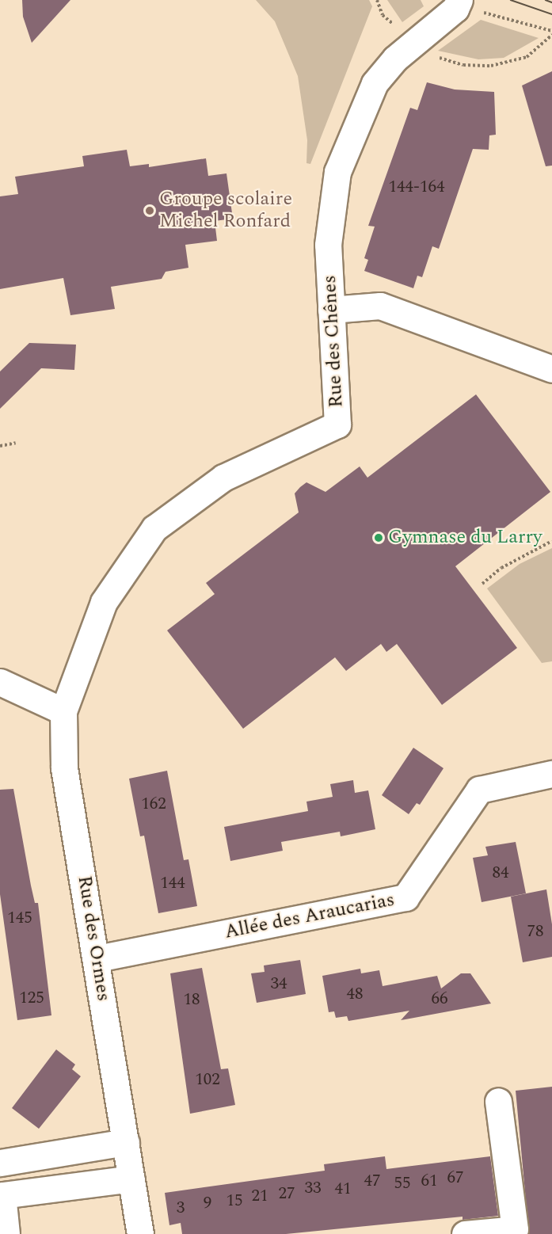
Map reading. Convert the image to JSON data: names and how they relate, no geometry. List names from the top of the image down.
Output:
{
  "streets": {
    "street": ["Rue des Chênes", "Allée des Araucarias", "Rue des Ormes"]
  },
  "crossings": [
    ["Rue des Chênes", "Rue des Ormes"],
    ["Allée des Araucarias", "Rue des Ormes"]
  ],
  "places": ["Groupe scolaire Michel Ronfard", "Gymnase du Larry"],
  "house_numbers": [
    "144-164",
    "162",
    "84",
    "144",
    "145",
    "78",
    "34",
    "48",
    "125",
    "66",
    "18",
    "102",
    "67",
    "47",
    "61",
    "55",
    "33",
    "41",
    "27",
    "21",
    "15",
    "9",
    "3"
  ]
}
